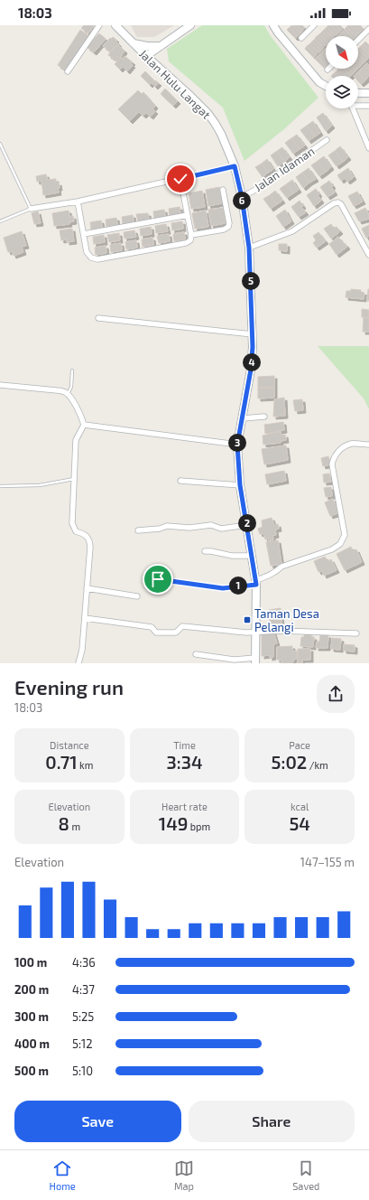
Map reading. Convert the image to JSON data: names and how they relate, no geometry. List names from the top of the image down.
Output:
{
  "streets": {
    "main road": ["Jalan Hulu Langat"],
    "street": ["Jalan Idaman"]
  },
  "crossings": [
    ["Jalan Hulu Langat", "Jalan Idaman"]
  ],
  "places": {
    "transit": ["Taman Desa Pelangi"]
  },
  "north": "bottom right",
  "page": {
    "status": "18:03",
    "pins": [
      "6",
      "5",
      "4",
      "3",
      "2",
      "1"
    ],
    "heading": ["Evening run", "18:03"],
    "stats": [
      ["Distance", "0.71 km"],
      ["Time", "3:34"],
      ["Pace", "5:02 /km"],
      ["Elevation", "8 m"],
      ["Heart rate", "149 bpm"],
      ["kcal", "54"]
    ],
    "chart": ["Elevation", "147–155 m"],
    "list": [
      {
        "name": "100 m",
        "note": "4:36"
      },
      {
        "name": "200 m",
        "note": "4:37"
      },
      {
        "name": "300 m",
        "note": "5:25"
      },
      {
        "name": "400 m",
        "note": "5:12"
      },
      {
        "name": "500 m",
        "note": "5:10"
      }
    ],
    "buttons": ["Save", "Share"],
    "tabs": ["Home", "Map", "Saved"]
  }
}
